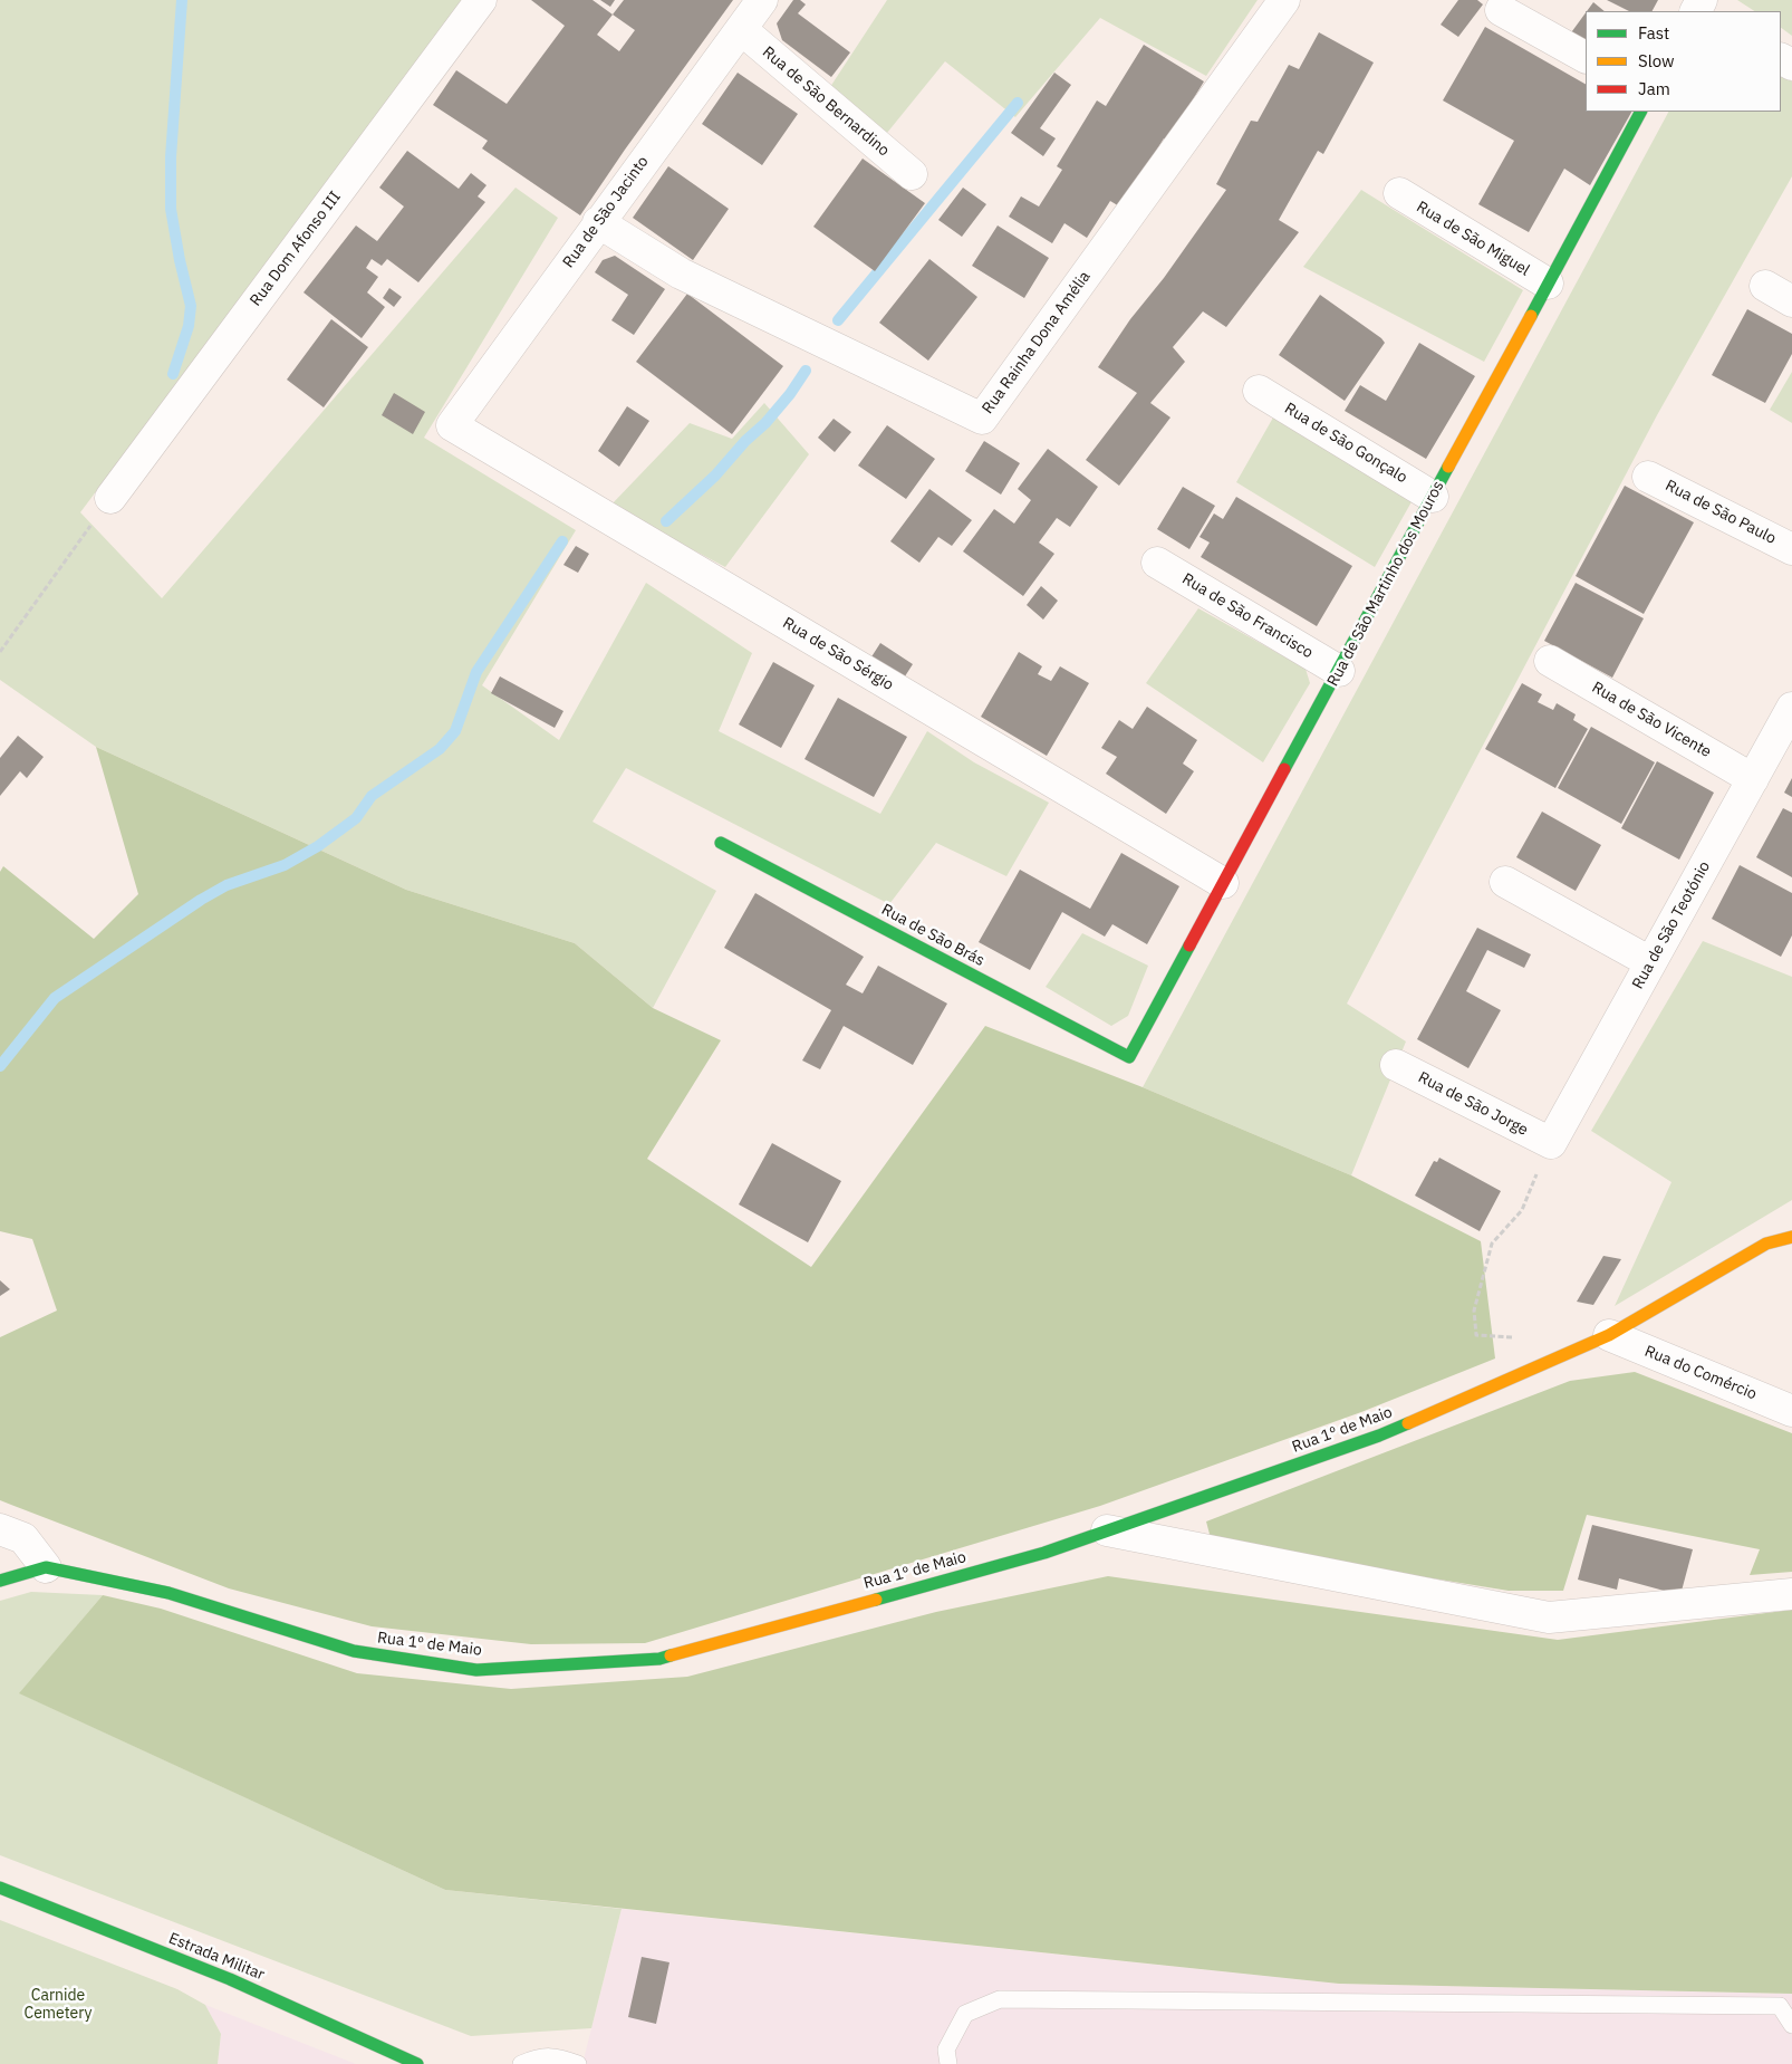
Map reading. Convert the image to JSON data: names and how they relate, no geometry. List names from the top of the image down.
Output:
{
  "streets": {
    "street": [
      "Rua de São Bernardino",
      "Rua de São Jacinto",
      "Rua de São Miguel",
      "Rua Dom Afonso III",
      "Rua Rainha Dona Amélia",
      "Rua de São Gonçalo",
      "Rua de São Paulo",
      "Rua de São Martinho dos Mouros",
      "Rua de São Francisco",
      "Rua de São Sérgio",
      "Rua de São Vicente",
      "Rua de São Teotónio",
      "Rua de São Brás",
      "Rua de São Jorge",
      "Rua do Comércio",
      "Rua 1º de Maio",
      "Estrada Militar"
    ]
  },
  "crossings": [
    ["Rua de São Bernardino", "Rua de São Jacinto"],
    ["Rua de São Jacinto", "Rua Rainha Dona Amélia"],
    ["Rua de São Jacinto", "Rua de São Sérgio"],
    ["Rua de São Miguel", "Rua de São Martinho dos Mouros"],
    ["Rua de São Gonçalo", "Rua de São Martinho dos Mouros"],
    ["Rua de São Martinho dos Mouros", "Rua de São Francisco"],
    ["Rua de São Martinho dos Mouros", "Rua de São Sérgio"],
    ["Rua de São Martinho dos Mouros", "Rua de São Brás"],
    ["Rua de São Vicente", "Rua de São Teotónio"],
    ["Rua de São Teotónio", "Rua de São Jorge"],
    ["Rua do Comércio", "Rua 1º de Maio"]
  ],
  "parks": ["Carnide Cemetery"],
  "legend": ["Fast", "Slow", "Jam"]
}
